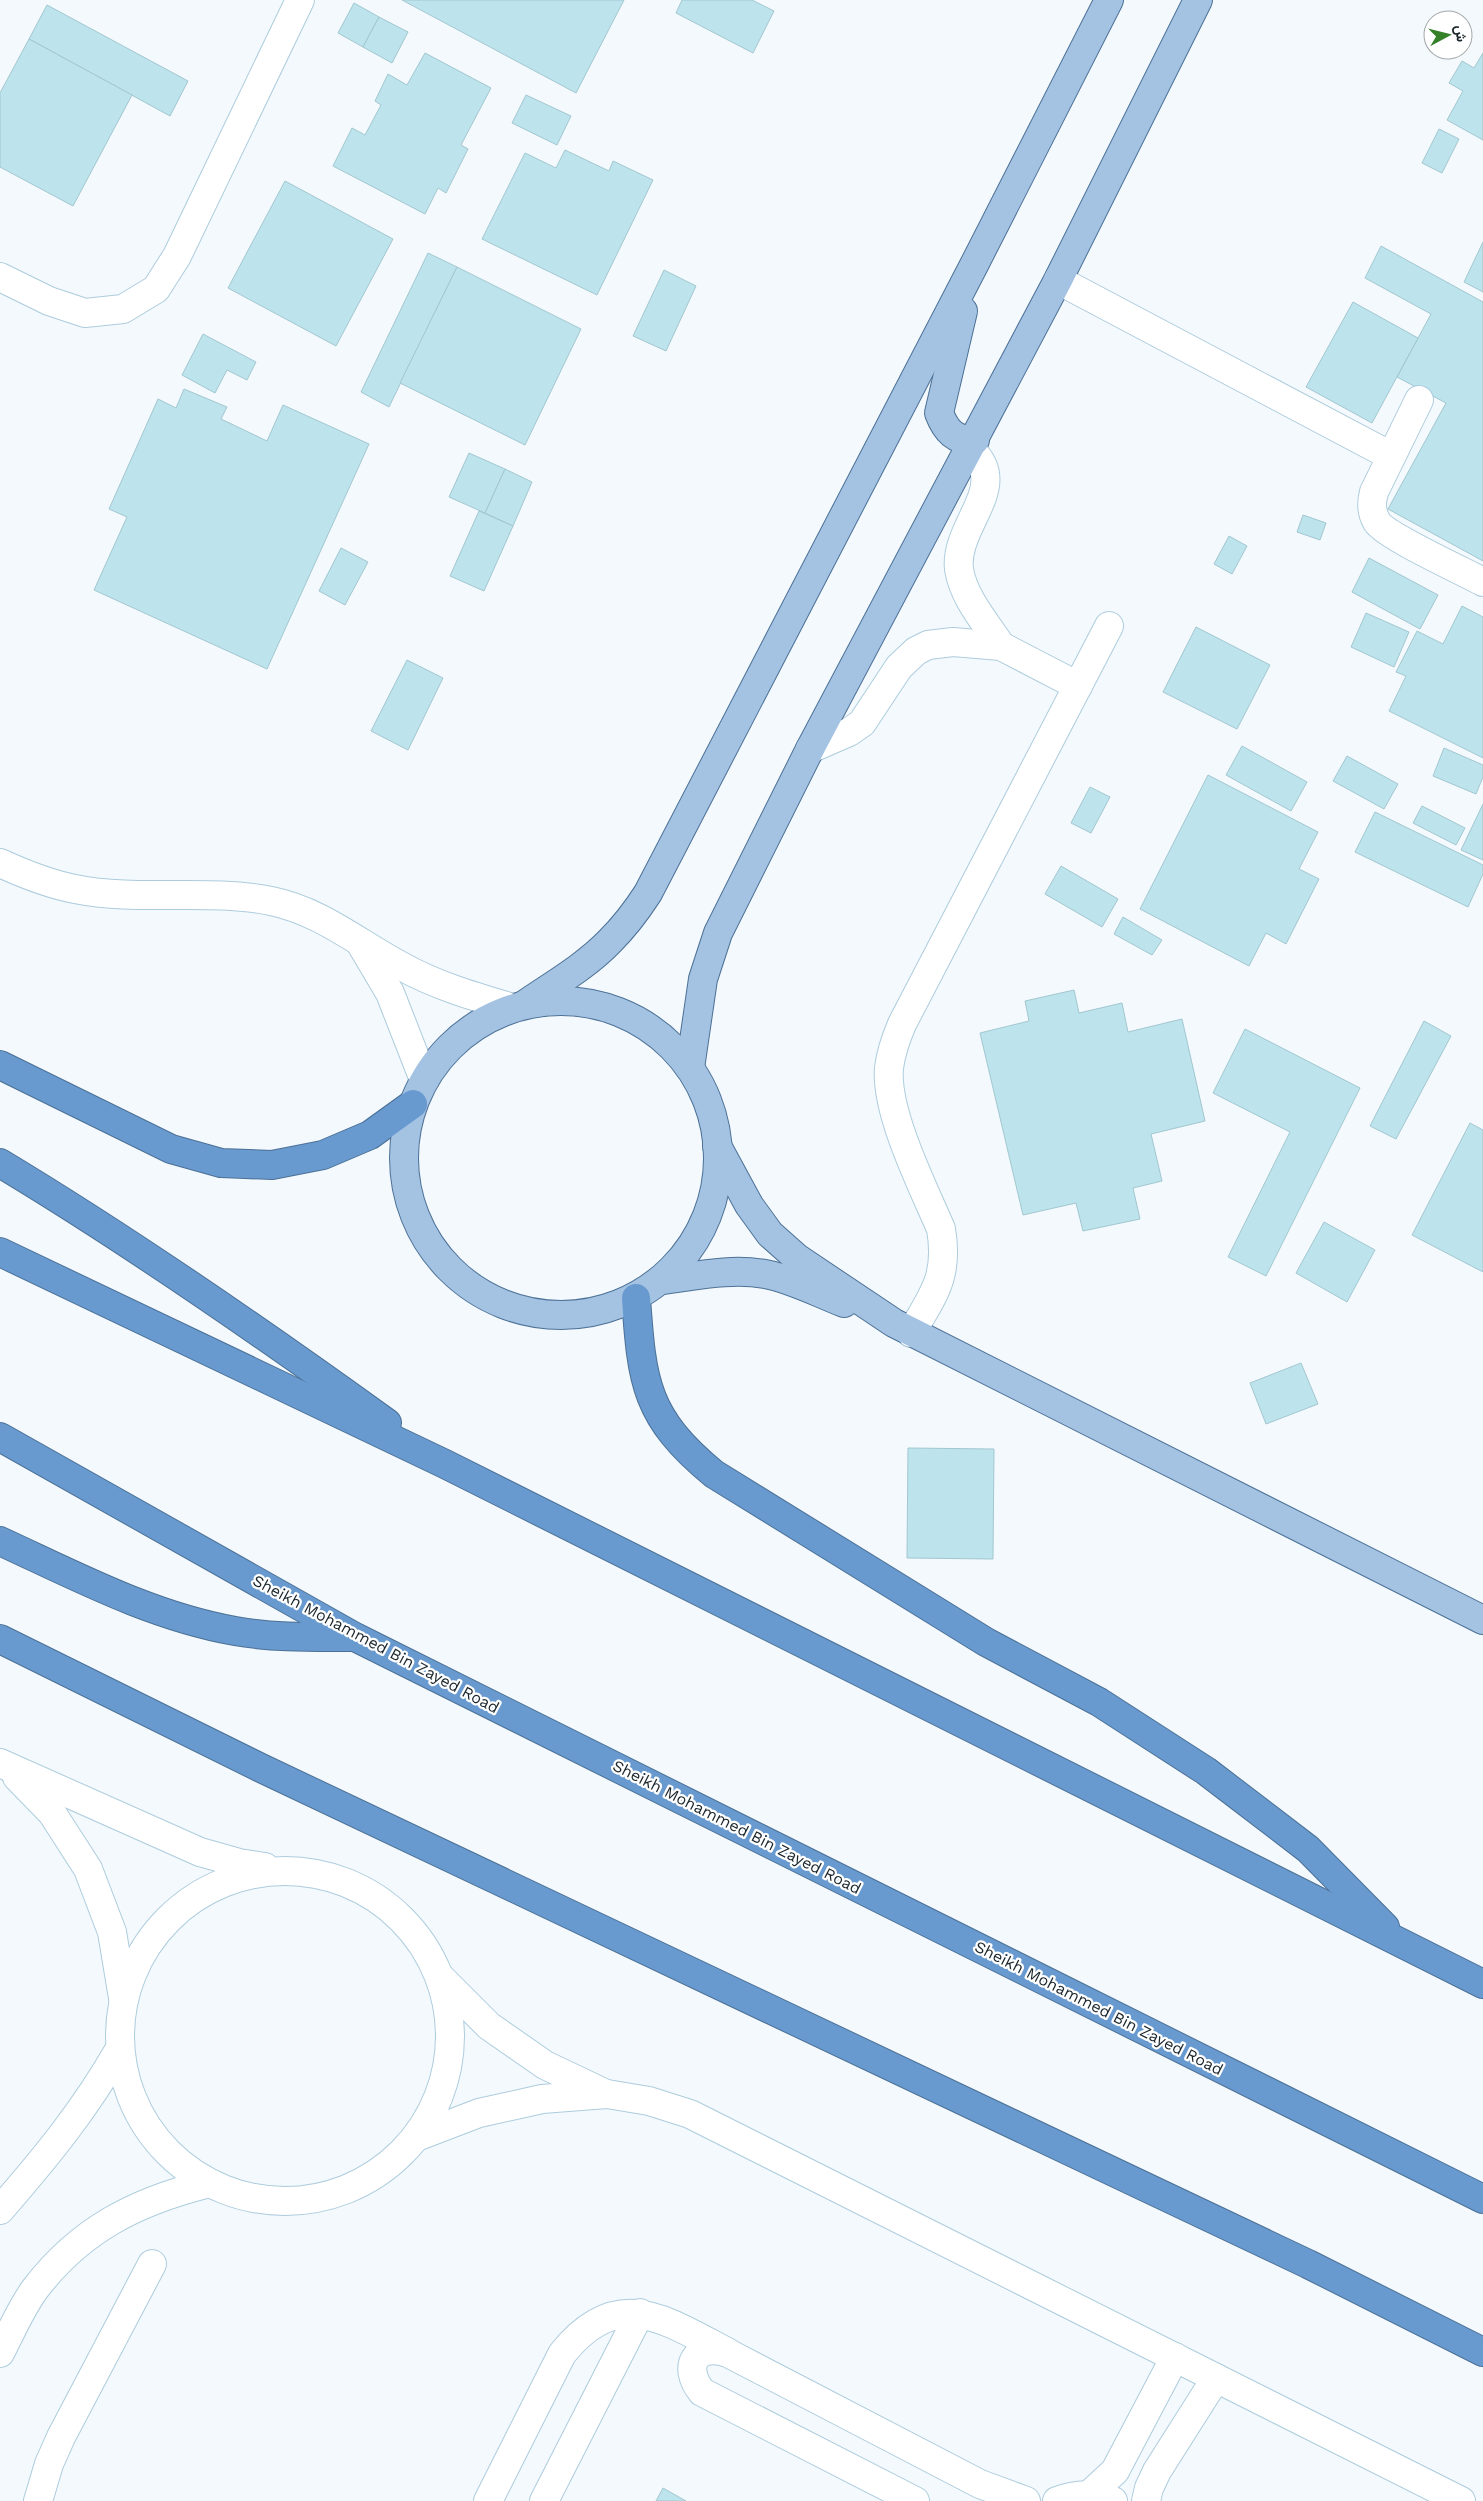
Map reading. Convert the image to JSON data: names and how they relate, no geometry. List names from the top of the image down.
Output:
{
  "streets": {
    "highway": ["Sheikh Mohammed Bin Zayed Road"]
  },
  "north": "right"
}
